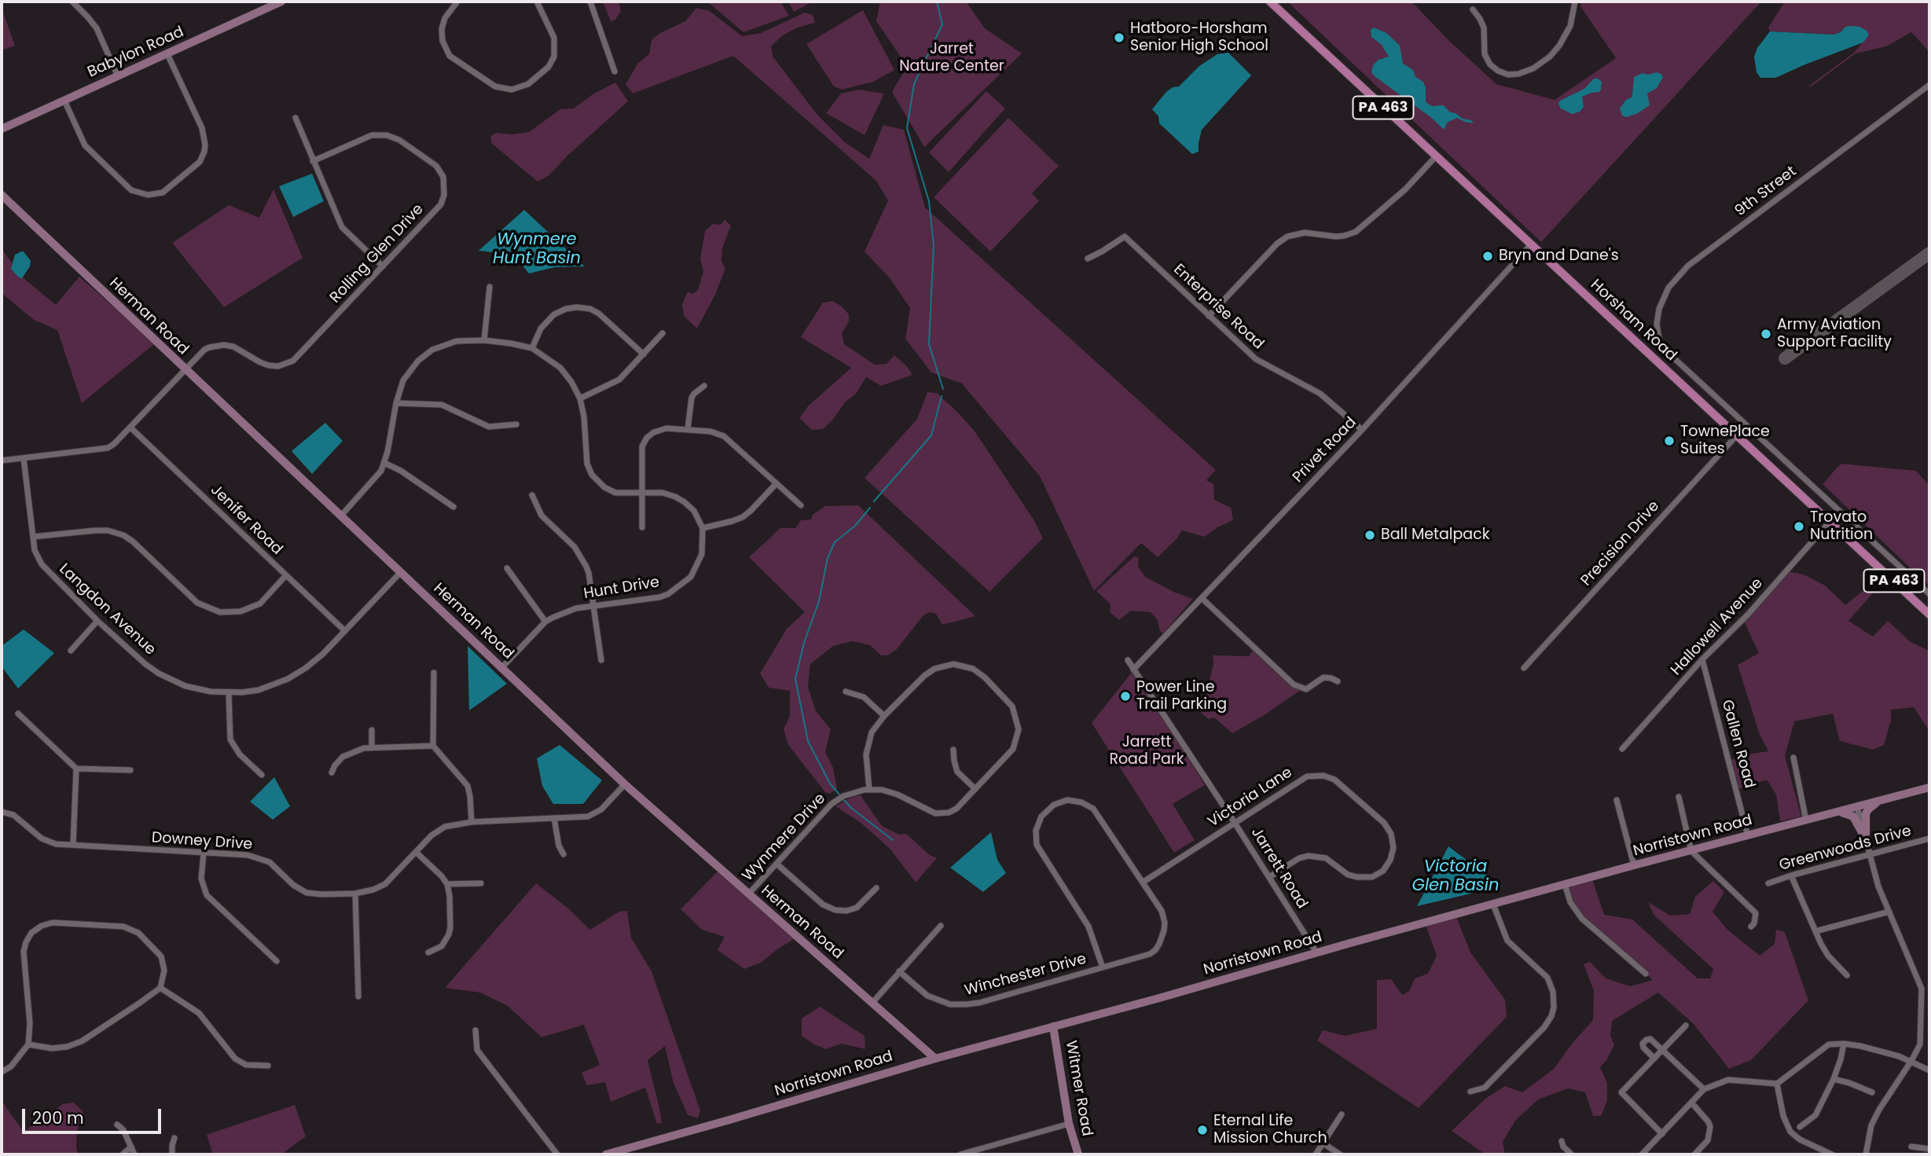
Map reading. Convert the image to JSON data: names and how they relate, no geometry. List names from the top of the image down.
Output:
{
  "streets": {
    "main road": ["PA 463", "Horsham Road"],
    "street": [
      "Babylon Road",
      "9th Street",
      "Rolling Glen Drive",
      "Enterprise Road",
      "Herman Road",
      "Privet Road",
      "Jenifer Road",
      "Precision Drive",
      "Hunt Drive",
      "Langdon Avenue",
      "Hallowell Avenue",
      "Gallen Road",
      "Victoria Lane",
      "Norristown Road",
      "Wynmere Drive",
      "Downey Drive",
      "Greenwoods Drive",
      "Jarrett Road",
      "Winchester Drive",
      "Witmer Road"
    ]
  },
  "crossings": [
    ["Rolling Glen Drive", "Herman Road"],
    ["Rolling Glen Drive", "Jenifer Road"],
    ["Rolling Glen Drive", "Langdon Avenue"],
    ["Enterprise Road", "Privet Road"],
    ["Herman Road", "Hunt Drive"],
    ["Herman Road", "Langdon Avenue"],
    ["Herman Road", "Norristown Road"],
    ["Herman Road", "Wynmere Drive"],
    ["Herman Road", "Downey Drive"],
    ["Horsham Road", "Privet Road"],
    ["Horsham Road", "Precision Drive"],
    ["Horsham Road", "Hallowell Avenue"],
    ["Privet Road", "Jarrett Road"],
    ["Jenifer Road", "Langdon Avenue"],
    ["Hallowell Avenue", "Gallen Road"],
    ["Gallen Road", "Norristown Road"],
    ["Victoria Lane", "Jarrett Road"],
    ["Victoria Lane", "Winchester Drive"],
    ["Norristown Road", "Jarrett Road"],
    ["Norristown Road", "Witmer Road"]
  ],
  "water": ["Wynmere Hunt Basin", "Victoria Glen Basin"],
  "parks": ["Jarret Nature Center", "Jarrett Road Park"],
  "places": [
    "Hatboro-Horsham Senior High School",
    "Bryn and Dane's",
    "Army Aviation Support Facility",
    "TownePlace Suites",
    "Trovato Nutrition",
    "Ball Metalpack",
    "Power Line Trail Parking",
    "Eternal Life Mission Church"
  ],
  "scale_bar": "200 m"
}
